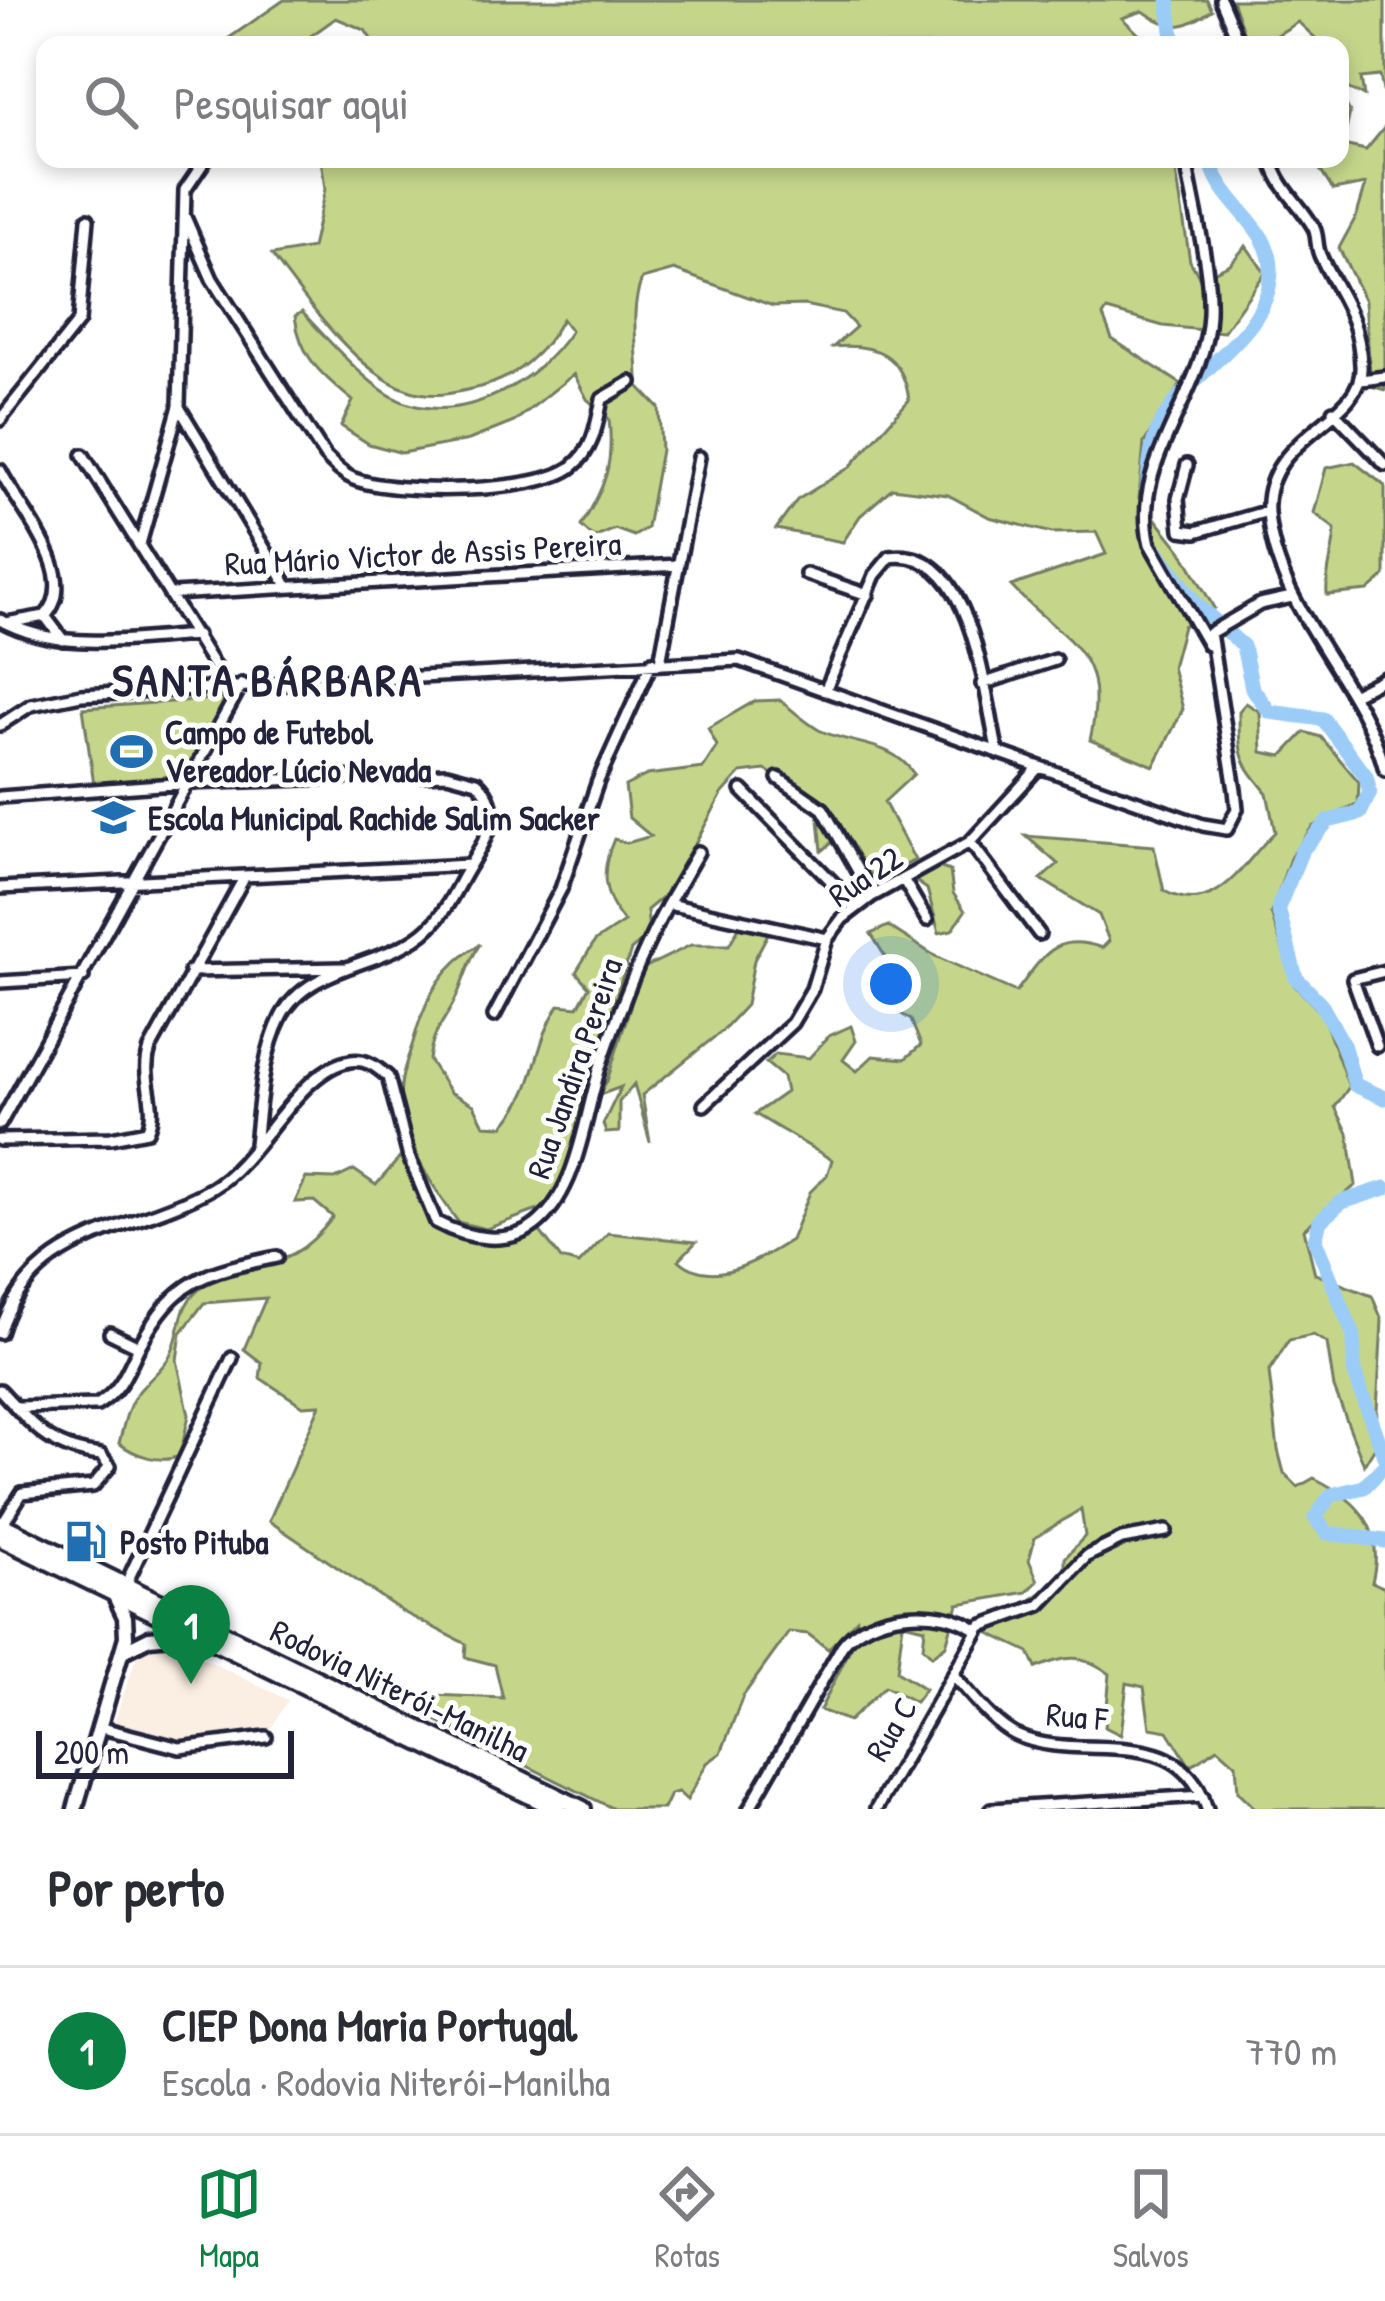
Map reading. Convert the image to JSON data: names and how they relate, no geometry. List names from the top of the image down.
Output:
{
  "streets": {
    "highway": ["Rodovia Niterói-Manilha"],
    "street": [
      "Rua Mário Victor de Assis Pereira",
      "Rua 22",
      "Rua Jandira Pereira",
      "Rua F",
      "Rua C"
    ]
  },
  "crossings": [
    ["Rua F", "Rua C"]
  ],
  "districts": ["SANTA BÁRBARA"],
  "places": {
    "sports": ["Campo de Futebol Vereador Lúcio Nevada"],
    "school or university": ["Escola Municipal Rachide Salim Sacker"],
    "fuel station": ["Posto Pituba"]
  },
  "scale_bar": "200 m",
  "page": {
    "search": "Pesquisar aqui",
    "pins": "1",
    "scale": "200 m",
    "heading": "Por perto",
    "list": [
      {
        "mark": "1",
        "name": "CIEP Dona Maria Portugal",
        "note": "Escola · Rodovia Niterói-Manilha",
        "value": "770 m"
      }
    ],
    "nav": ["Mapa", "Rotas", "Salvos"]
  }
}
